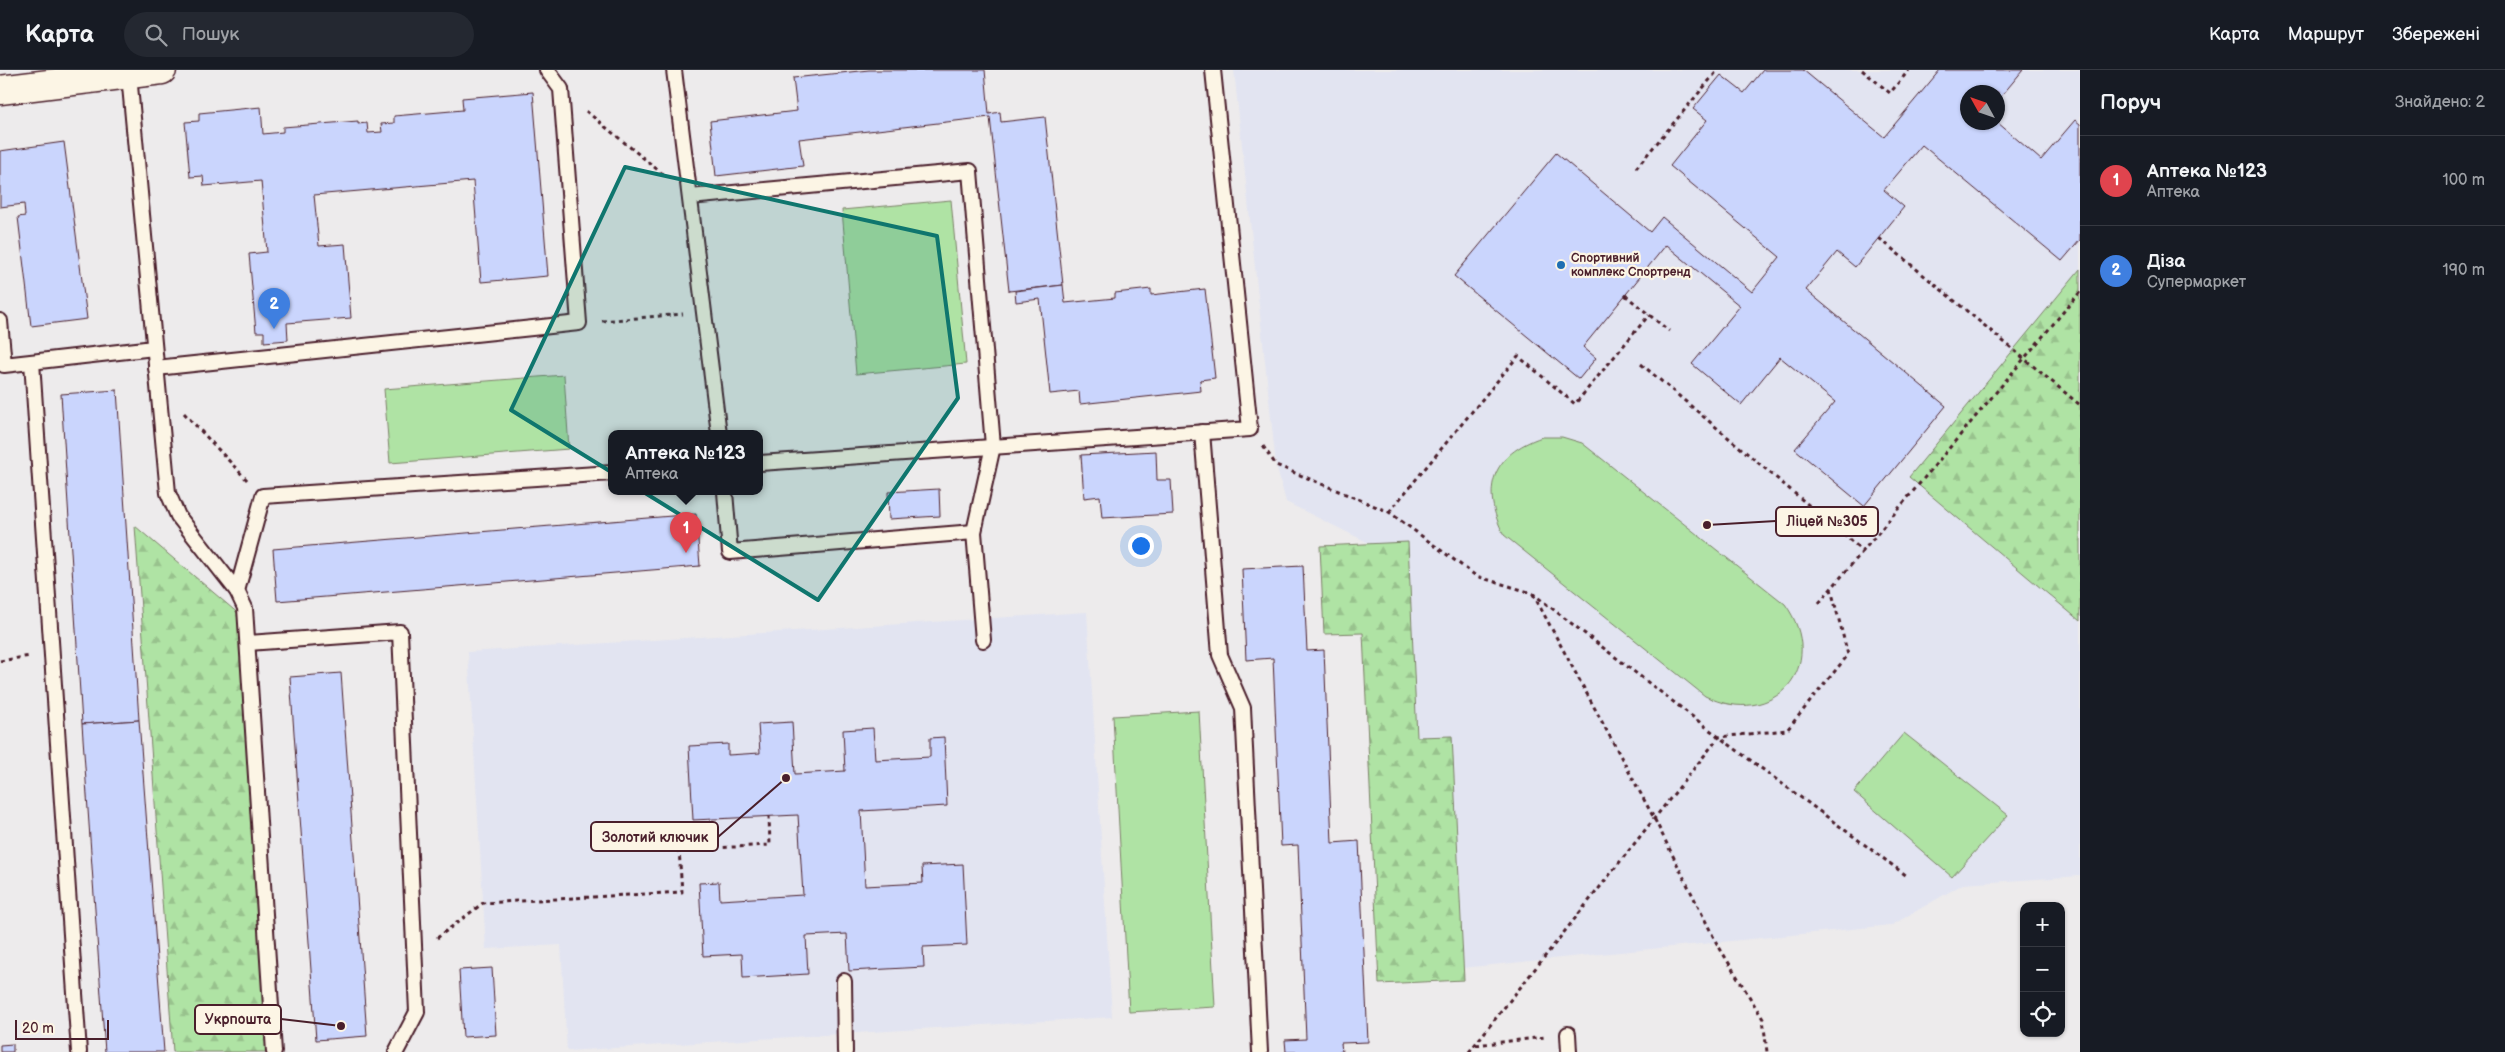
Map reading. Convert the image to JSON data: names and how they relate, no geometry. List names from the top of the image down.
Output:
{
  "places": [
    "Спортивний комплекс Спортренд",
    "Ліцей №305",
    "Золотий ключик",
    "Укрпошта"
  ],
  "scale_bar": "20 m",
  "north": "top left",
  "page": {
    "header": "Карта",
    "search": "Пошук",
    "nav": ["Карта", "Маршрут", "Збережені"],
    "heading": ["Поруч", "Знайдено: 2"],
    "list": [
      {
        "mark": "1",
        "name": "Аптека №123",
        "note": "Аптека",
        "value": "100 m"
      },
      {
        "mark": "2",
        "name": "Діза",
        "note": "Супермаркет",
        "value": "190 m"
      }
    ],
    "pins": ["2", "1"],
    "popup": ["Аптека №123", "Аптека"],
    "map_buttons": ["+", "−"],
    "scale": "20 m"
  }
}
